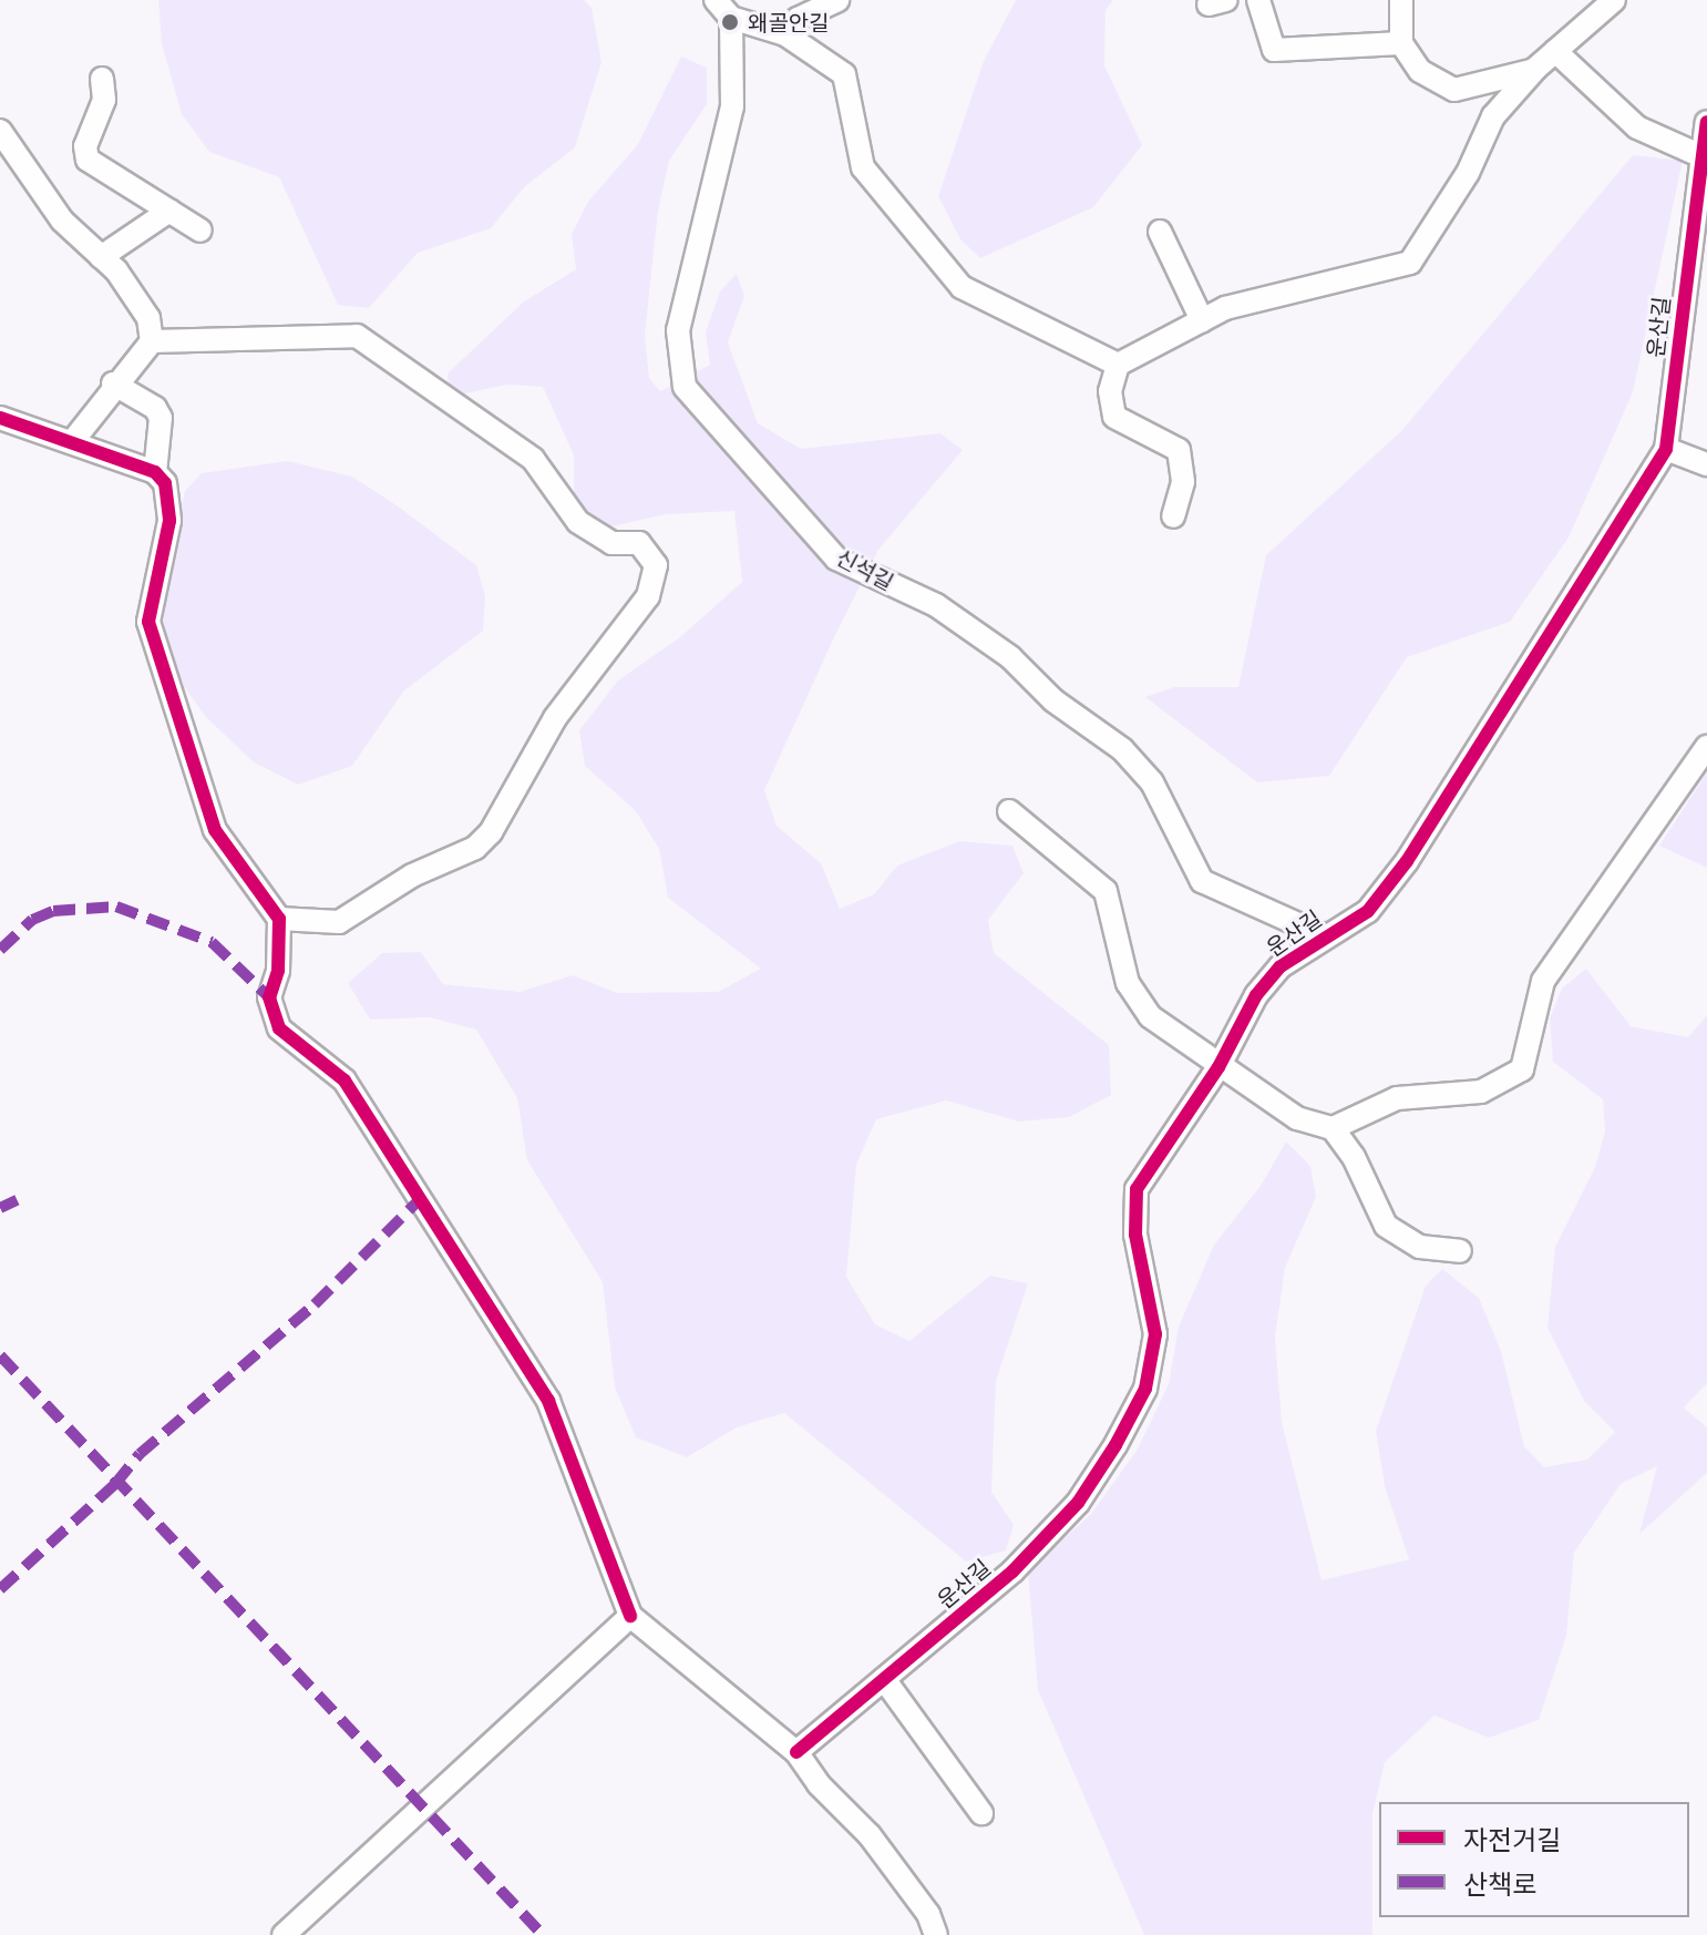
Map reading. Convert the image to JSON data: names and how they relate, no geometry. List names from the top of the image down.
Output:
{
  "streets": {
    "street": ["운산길", "신석길"]
  },
  "crossings": [
    ["운산길", "신석길"]
  ],
  "places": ["왜골안길"],
  "legend": ["자전거길", "산책로"]
}
